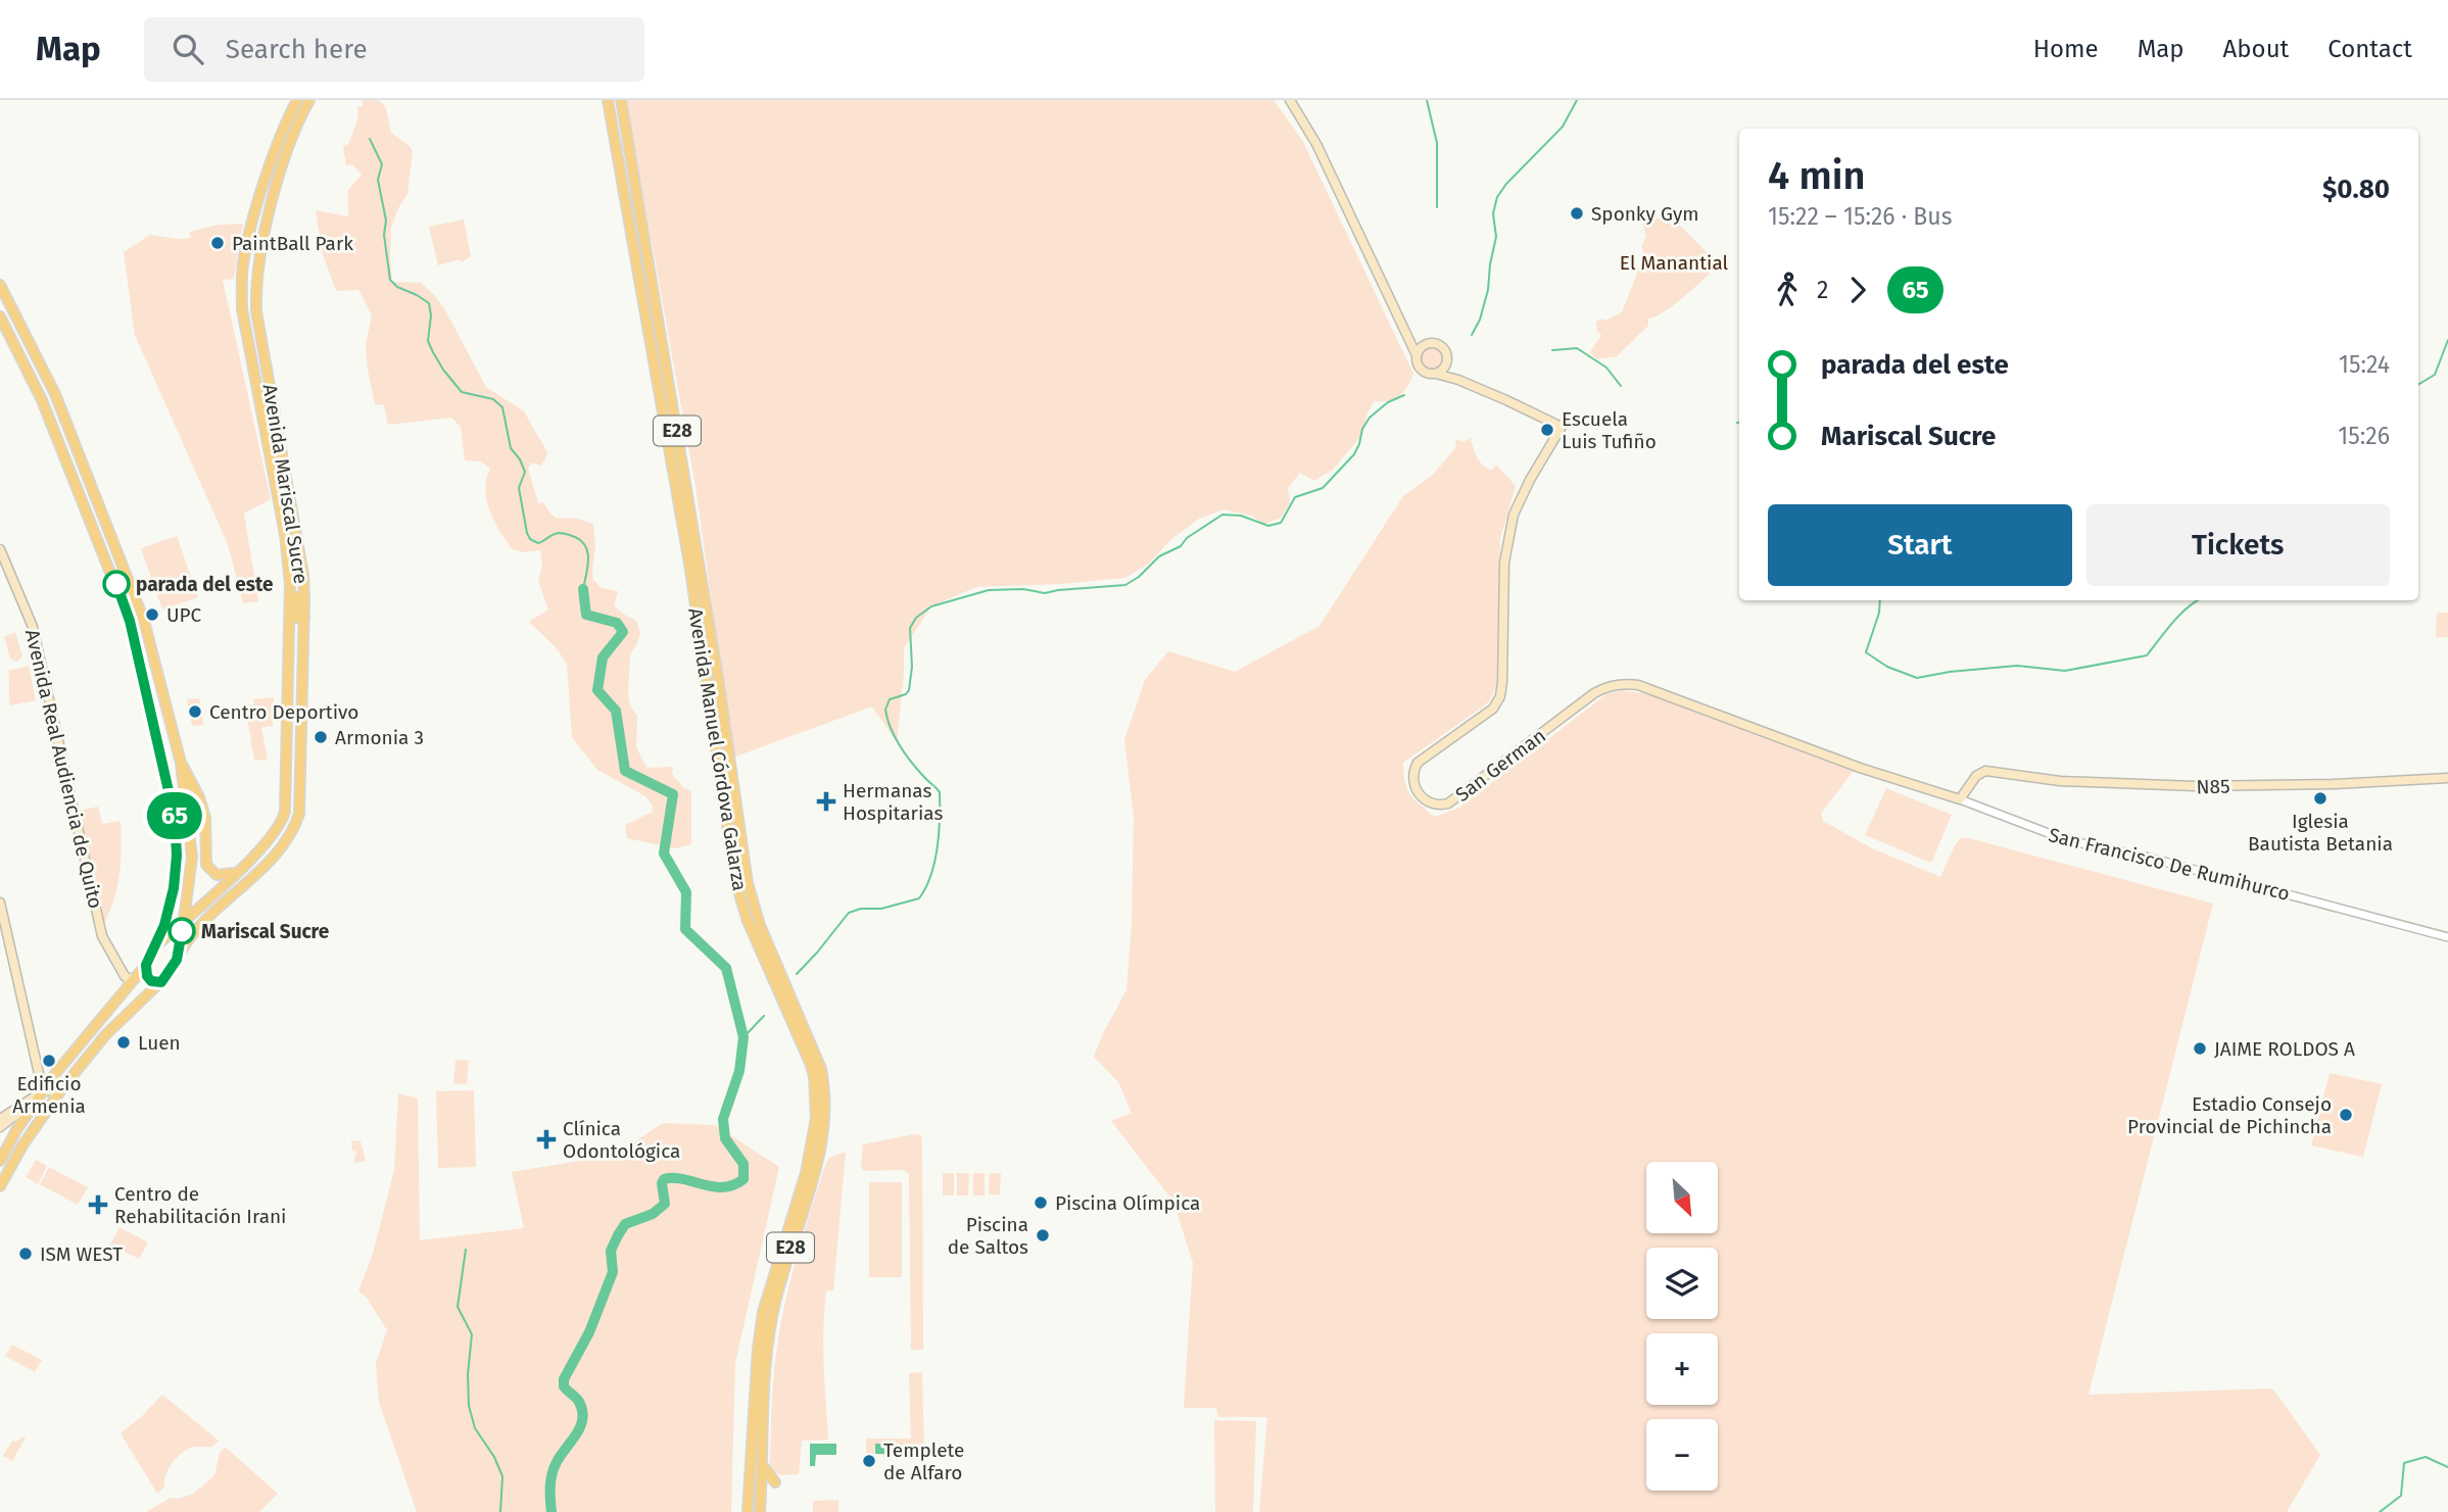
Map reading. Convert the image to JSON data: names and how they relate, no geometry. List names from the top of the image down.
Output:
{
  "streets": {
    "main road": [
      "E28",
      "Avenida Mariscal Sucre",
      "Avenida Manuel Córdova Galarza",
      "San German",
      "Avenida Real Audiencia de Quito",
      "N85",
      "San Francisco De Rumihurco"
    ]
  },
  "crossings": [
    ["San German", "San Francisco De Rumihurco"],
    ["N85", "San Francisco De Rumihurco"]
  ],
  "parks": ["El Manantial"],
  "places": {
    "other": [
      "Sponky Gym",
      "PaintBall Park",
      "Escuela Luis Tufiño",
      "parada del este",
      "UPC",
      "Centro Deportivo",
      "Armonia 3",
      "Iglesia Bautista Betania",
      "Mariscal Sucre",
      "Luen",
      "JAIME ROLDOS A",
      "Edificio Armenia",
      "Estadio Consejo Provincial de Pichincha",
      "Piscina Olímpica",
      "Piscina de Saltos",
      "ISM WEST",
      "Templete de Alfaro"
    ],
    "health": ["Hermanas Hospitarias", "Clínica Odontológica", "Centro de Rehabilitación Irani"]
  },
  "lines": ["bus line 65"],
  "north": "bottom right",
  "page": {
    "header": "Map",
    "search": "Search here",
    "nav": [
      "Home",
      "Map",
      "About",
      "Contact"
    ],
    "on_map": "65",
    "heading": ["4 min", "15:22 – 15:26 · Bus", "$0.80"],
    "legs": ["2", "65"],
    "list": [
      {
        "name": "parada del este",
        "value": "15:24"
      },
      {
        "name": "Mariscal Sucre",
        "value": "15:26"
      }
    ],
    "buttons": ["Start", "Tickets"],
    "map_buttons": ["+", "−"]
  }
}
